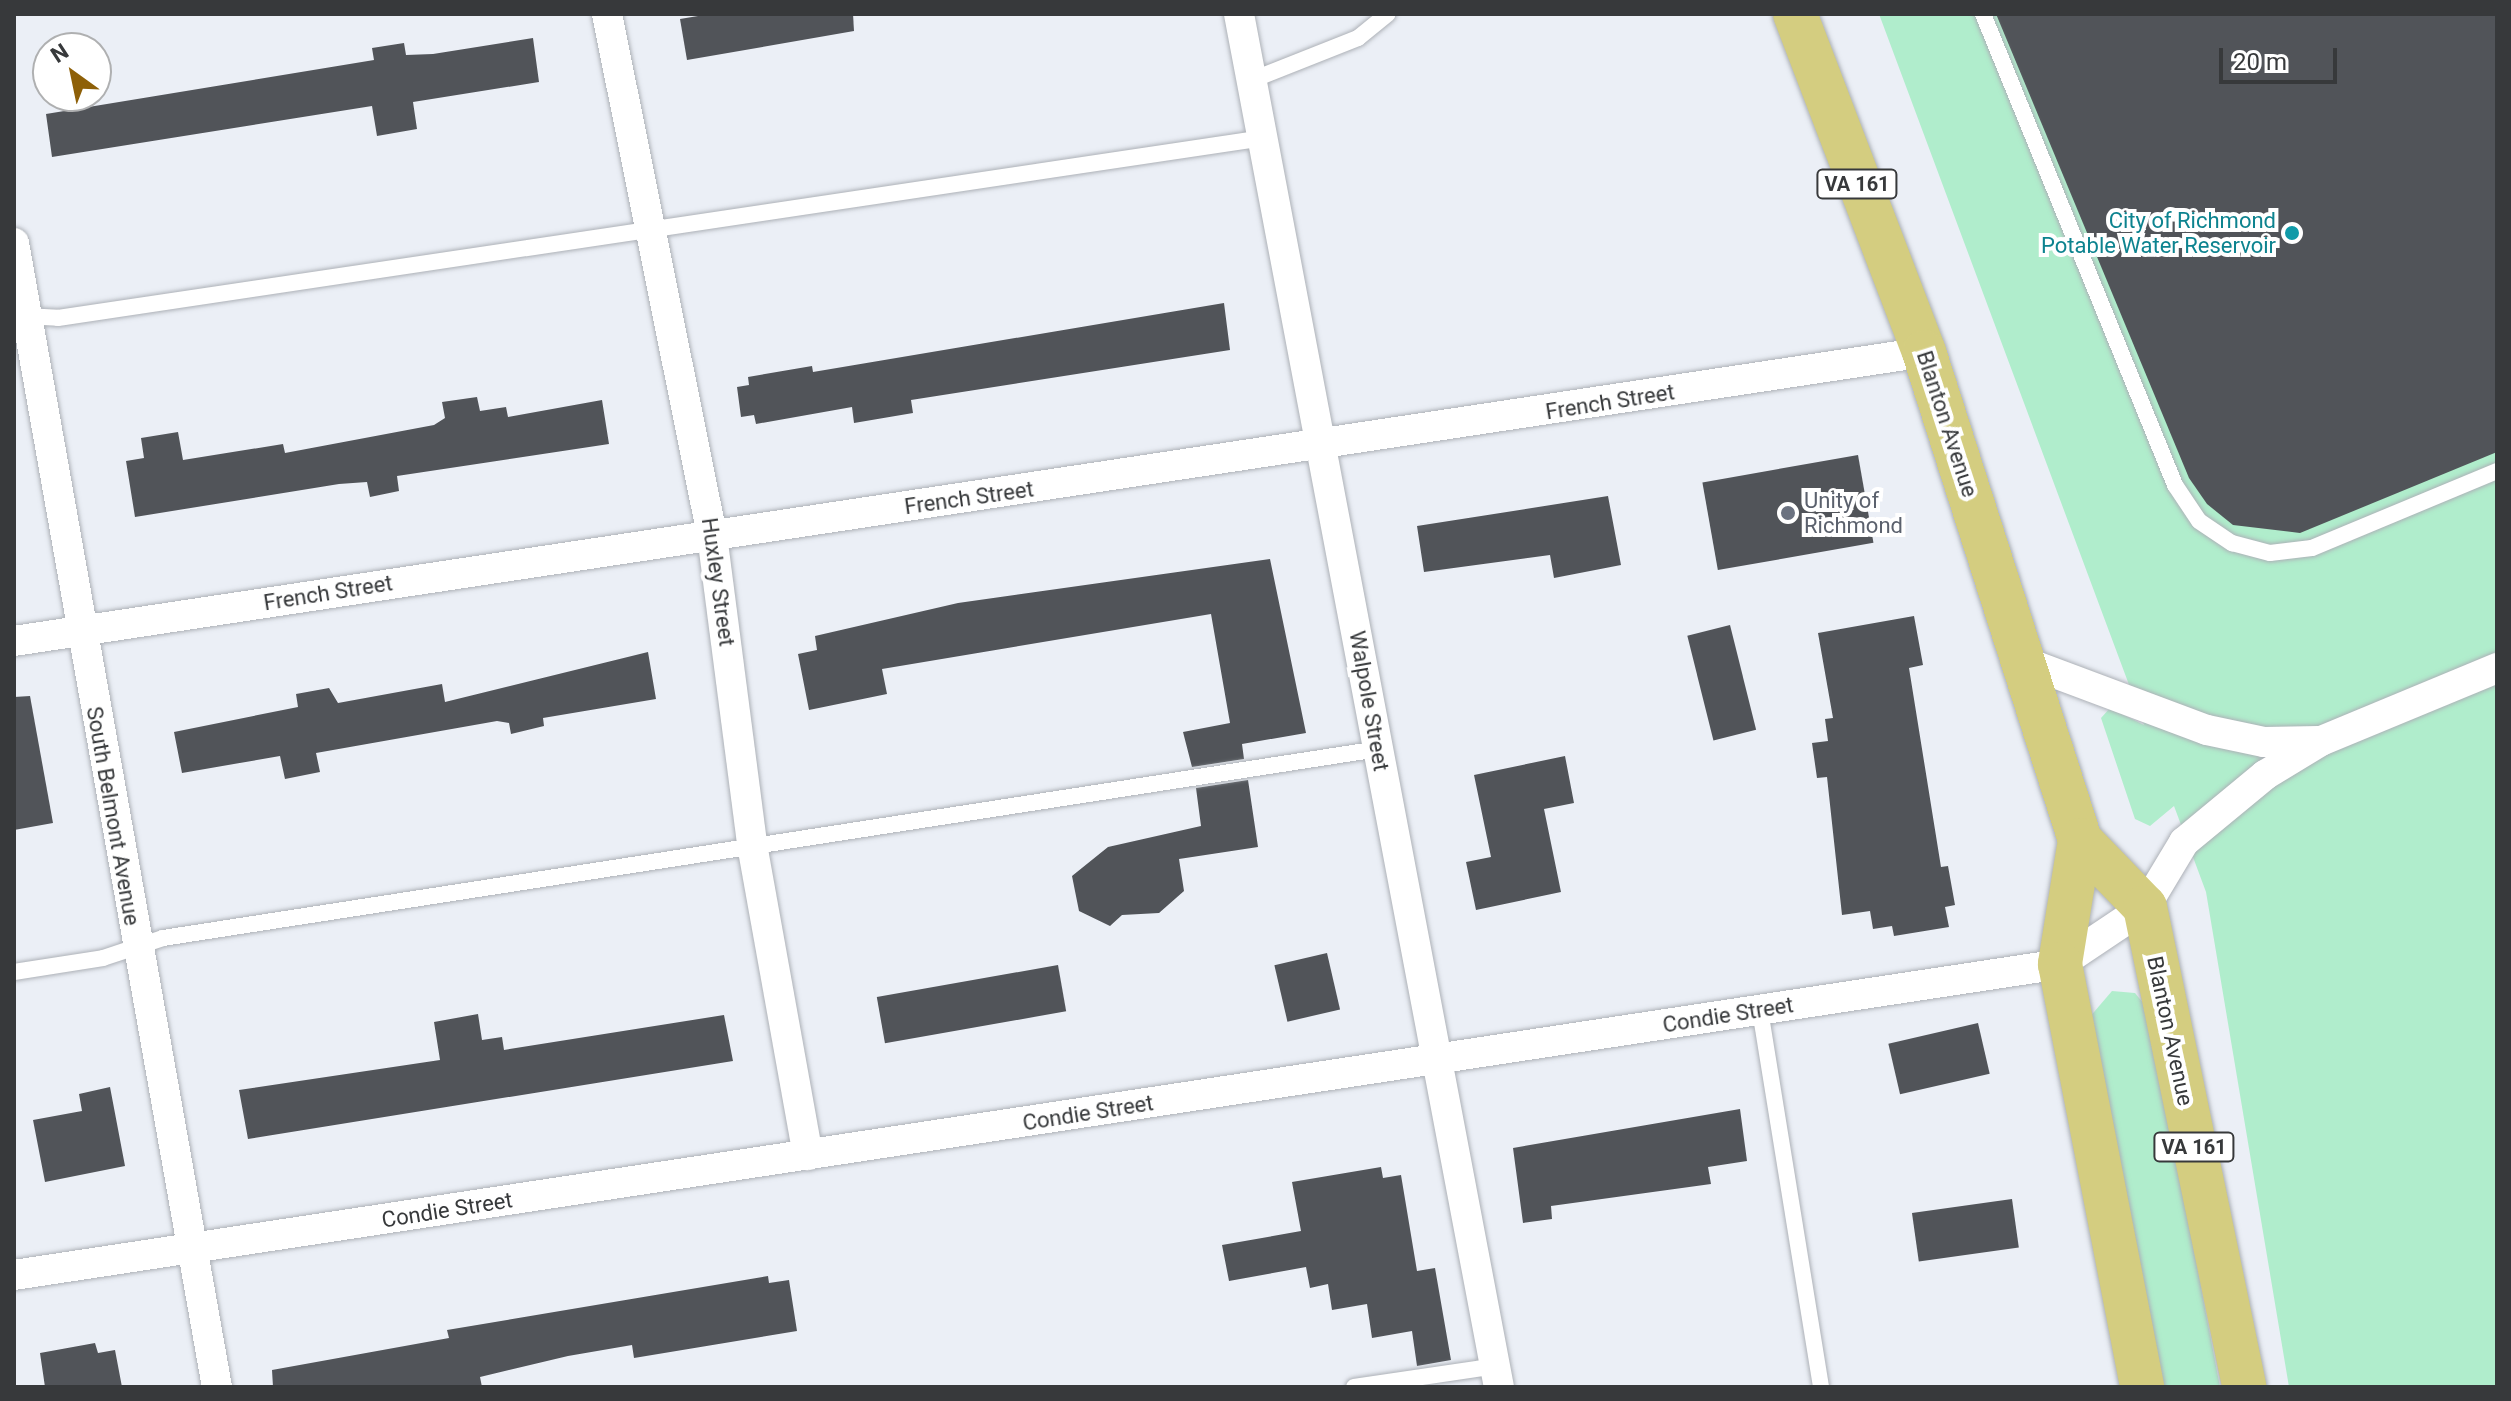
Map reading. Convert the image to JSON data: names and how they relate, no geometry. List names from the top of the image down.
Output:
{
  "streets": {
    "main road": ["VA 161", "Blanton Avenue"],
    "street": [
      "French Street",
      "Huxley Street",
      "Walpole Street",
      "South Belmont Avenue",
      "Condie Street"
    ]
  },
  "crossings": [
    ["French Street", "Blanton Avenue"],
    ["French Street", "Huxley Street"],
    ["French Street", "Walpole Street"],
    ["French Street", "South Belmont Avenue"],
    ["Blanton Avenue", "Condie Street"],
    ["Huxley Street", "Condie Street"],
    ["Walpole Street", "Condie Street"],
    ["South Belmont Avenue", "Condie Street"]
  ],
  "places": ["City of Richmond Potable Water Reservoir", "Unity of Richmond"],
  "scale_bar": "20 m",
  "north": "top left"
}
